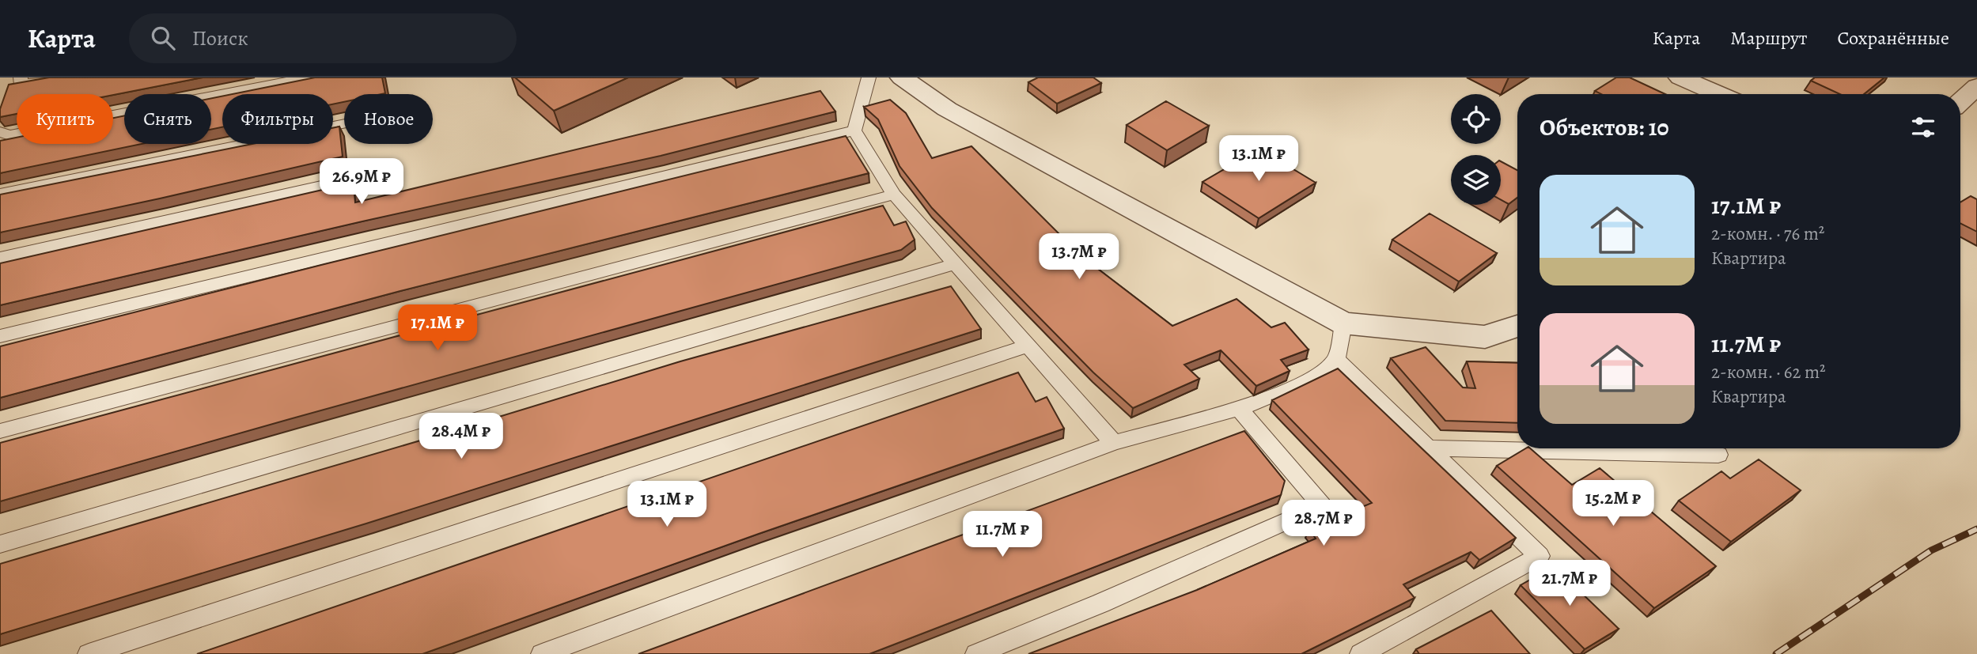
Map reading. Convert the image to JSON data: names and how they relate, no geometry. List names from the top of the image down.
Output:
{
  "page": {
    "header": "Карта",
    "search": "Поиск",
    "nav": ["Карта", "Маршрут", "Сохранённые"],
    "chip": [
      "Купить",
      "Снять",
      "Фильтры",
      "Новое"
    ],
    "heading": "Объектов: 10",
    "price": [
      "13.1M ₽",
      "26.9M ₽",
      "13.7M ₽",
      "17.1M ₽",
      "28.4M ₽",
      "15.2M ₽",
      "13.1M ₽",
      "28.7M ₽",
      "11.7M ₽",
      "21.7M ₽"
    ],
    "list": [
      {
        "name": "17.1M ₽",
        "note": "2-комн. · 76 m² · Квартира"
      },
      {
        "name": "11.7M ₽",
        "note": "2-комн. · 62 m² · Квартира"
      }
    ]
  }
}
